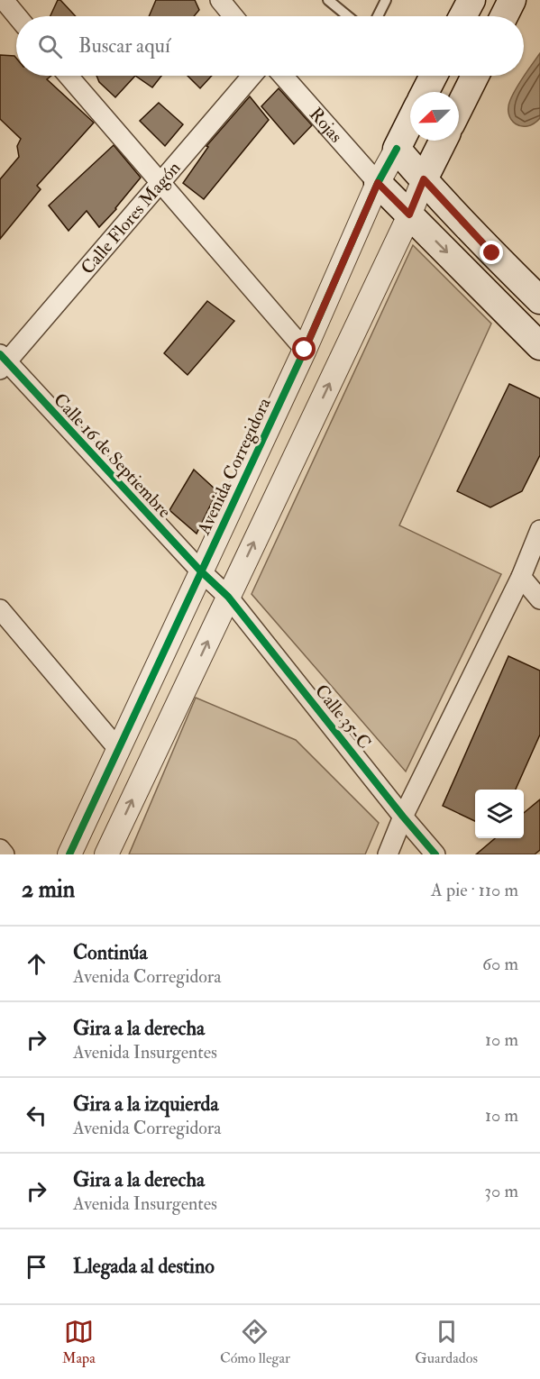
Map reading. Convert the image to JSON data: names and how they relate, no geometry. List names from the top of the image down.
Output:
{
  "streets": {
    "street": [
      "Rojas",
      "Calle Flores Magón",
      "Calle 16 de Septiembre",
      "Avenida Corregidora",
      "Calle 35-C"
    ]
  },
  "crossings": [
    ["Rojas", "Avenida Corregidora"],
    ["Calle Flores Magón", "Calle 16 de Septiembre"],
    ["Calle 16 de Septiembre", "Avenida Corregidora"],
    ["Calle 16 de Septiembre", "Calle 35-C"]
  ],
  "north": "bottom left",
  "page": {
    "search": "Buscar aquí",
    "heading": ["2 min", "A pie · 110 m"],
    "list": [
      ["Continúa", "Avenida Corregidora", "60 m"],
      ["Gira a la derecha", "Avenida Insurgentes", "10 m"],
      ["Gira a la izquierda", "Avenida Corregidora", "10 m"],
      ["Gira a la derecha", "Avenida Insurgentes", "30 m"],
      "Llegada al destino"
    ],
    "nav": ["Mapa", "Cómo llegar", "Guardados"]
  }
}
